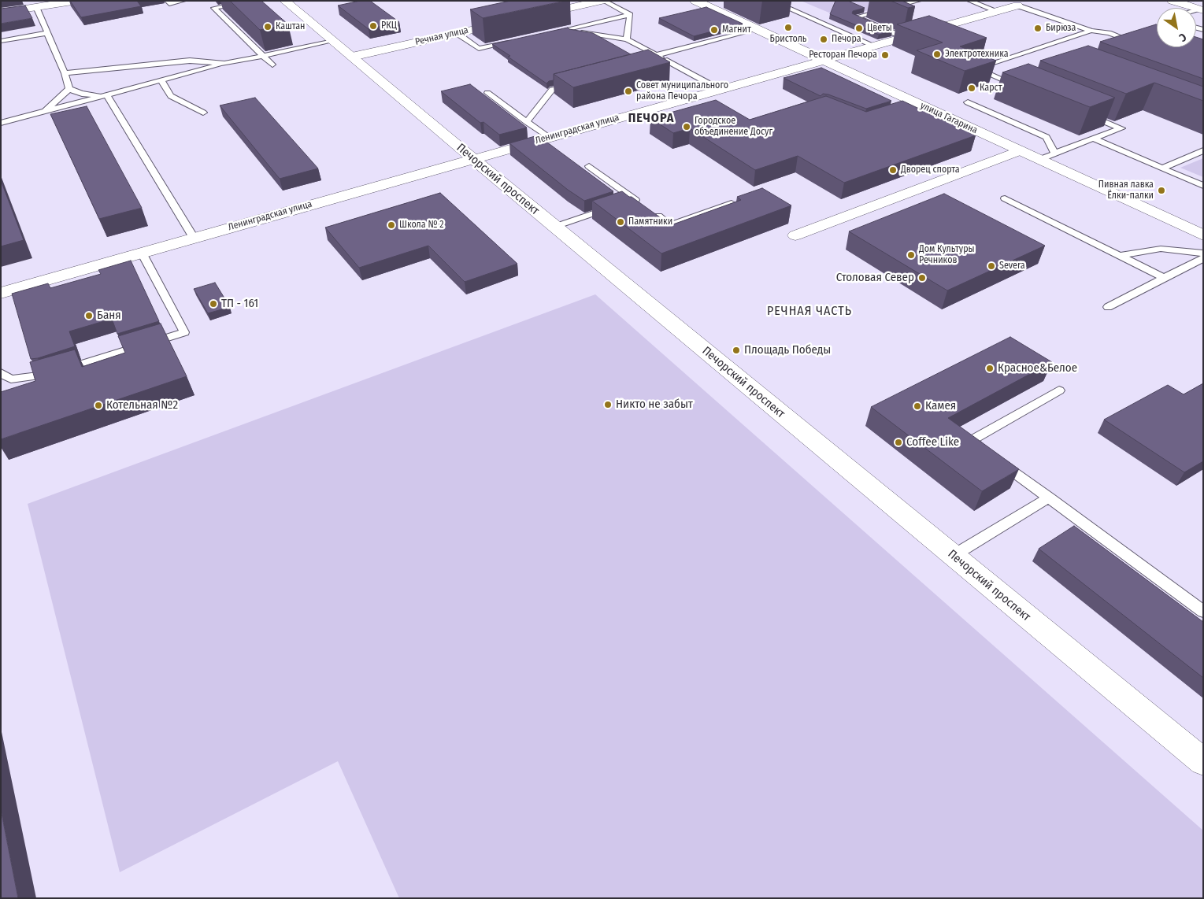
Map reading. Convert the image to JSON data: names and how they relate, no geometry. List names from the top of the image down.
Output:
{
  "streets": {
    "main road": [
      "Речная улица",
      "улица Гагарина",
      "Ленинградская улица",
      "Печорский проспект"
    ]
  },
  "crossings": [
    ["Речная улица", "Печорский проспект"],
    ["улица Гагарина", "Ленинградская улица"],
    ["Ленинградская улица", "Печорский проспект"]
  ],
  "districts": ["ПЕЧОРА", "РЕЧНАЯ ЧАСТЬ"],
  "places": [
    "РКЦ",
    "Каштан",
    "Бристоль",
    "Цветы",
    "Бирюза",
    "Магнит",
    "Печора",
    "Электротехника",
    "Ресторан Печора",
    "Карст",
    "Совет муниципального района Печора",
    "Городское объединение Досуг",
    "Дворец спорта",
    "Пивная лавка Ёлки-палки",
    "Памятники",
    "Школа № 2",
    "Дом Культуры Речников",
    "Severa",
    "Столовая Север",
    "ТП - 161",
    "Баня",
    "Площадь Победы",
    "Красное&Белое",
    "Никто не забыт",
    "Котельная №2",
    "Камея",
    "Coffee Like"
  ],
  "north": "bottom right"
}
